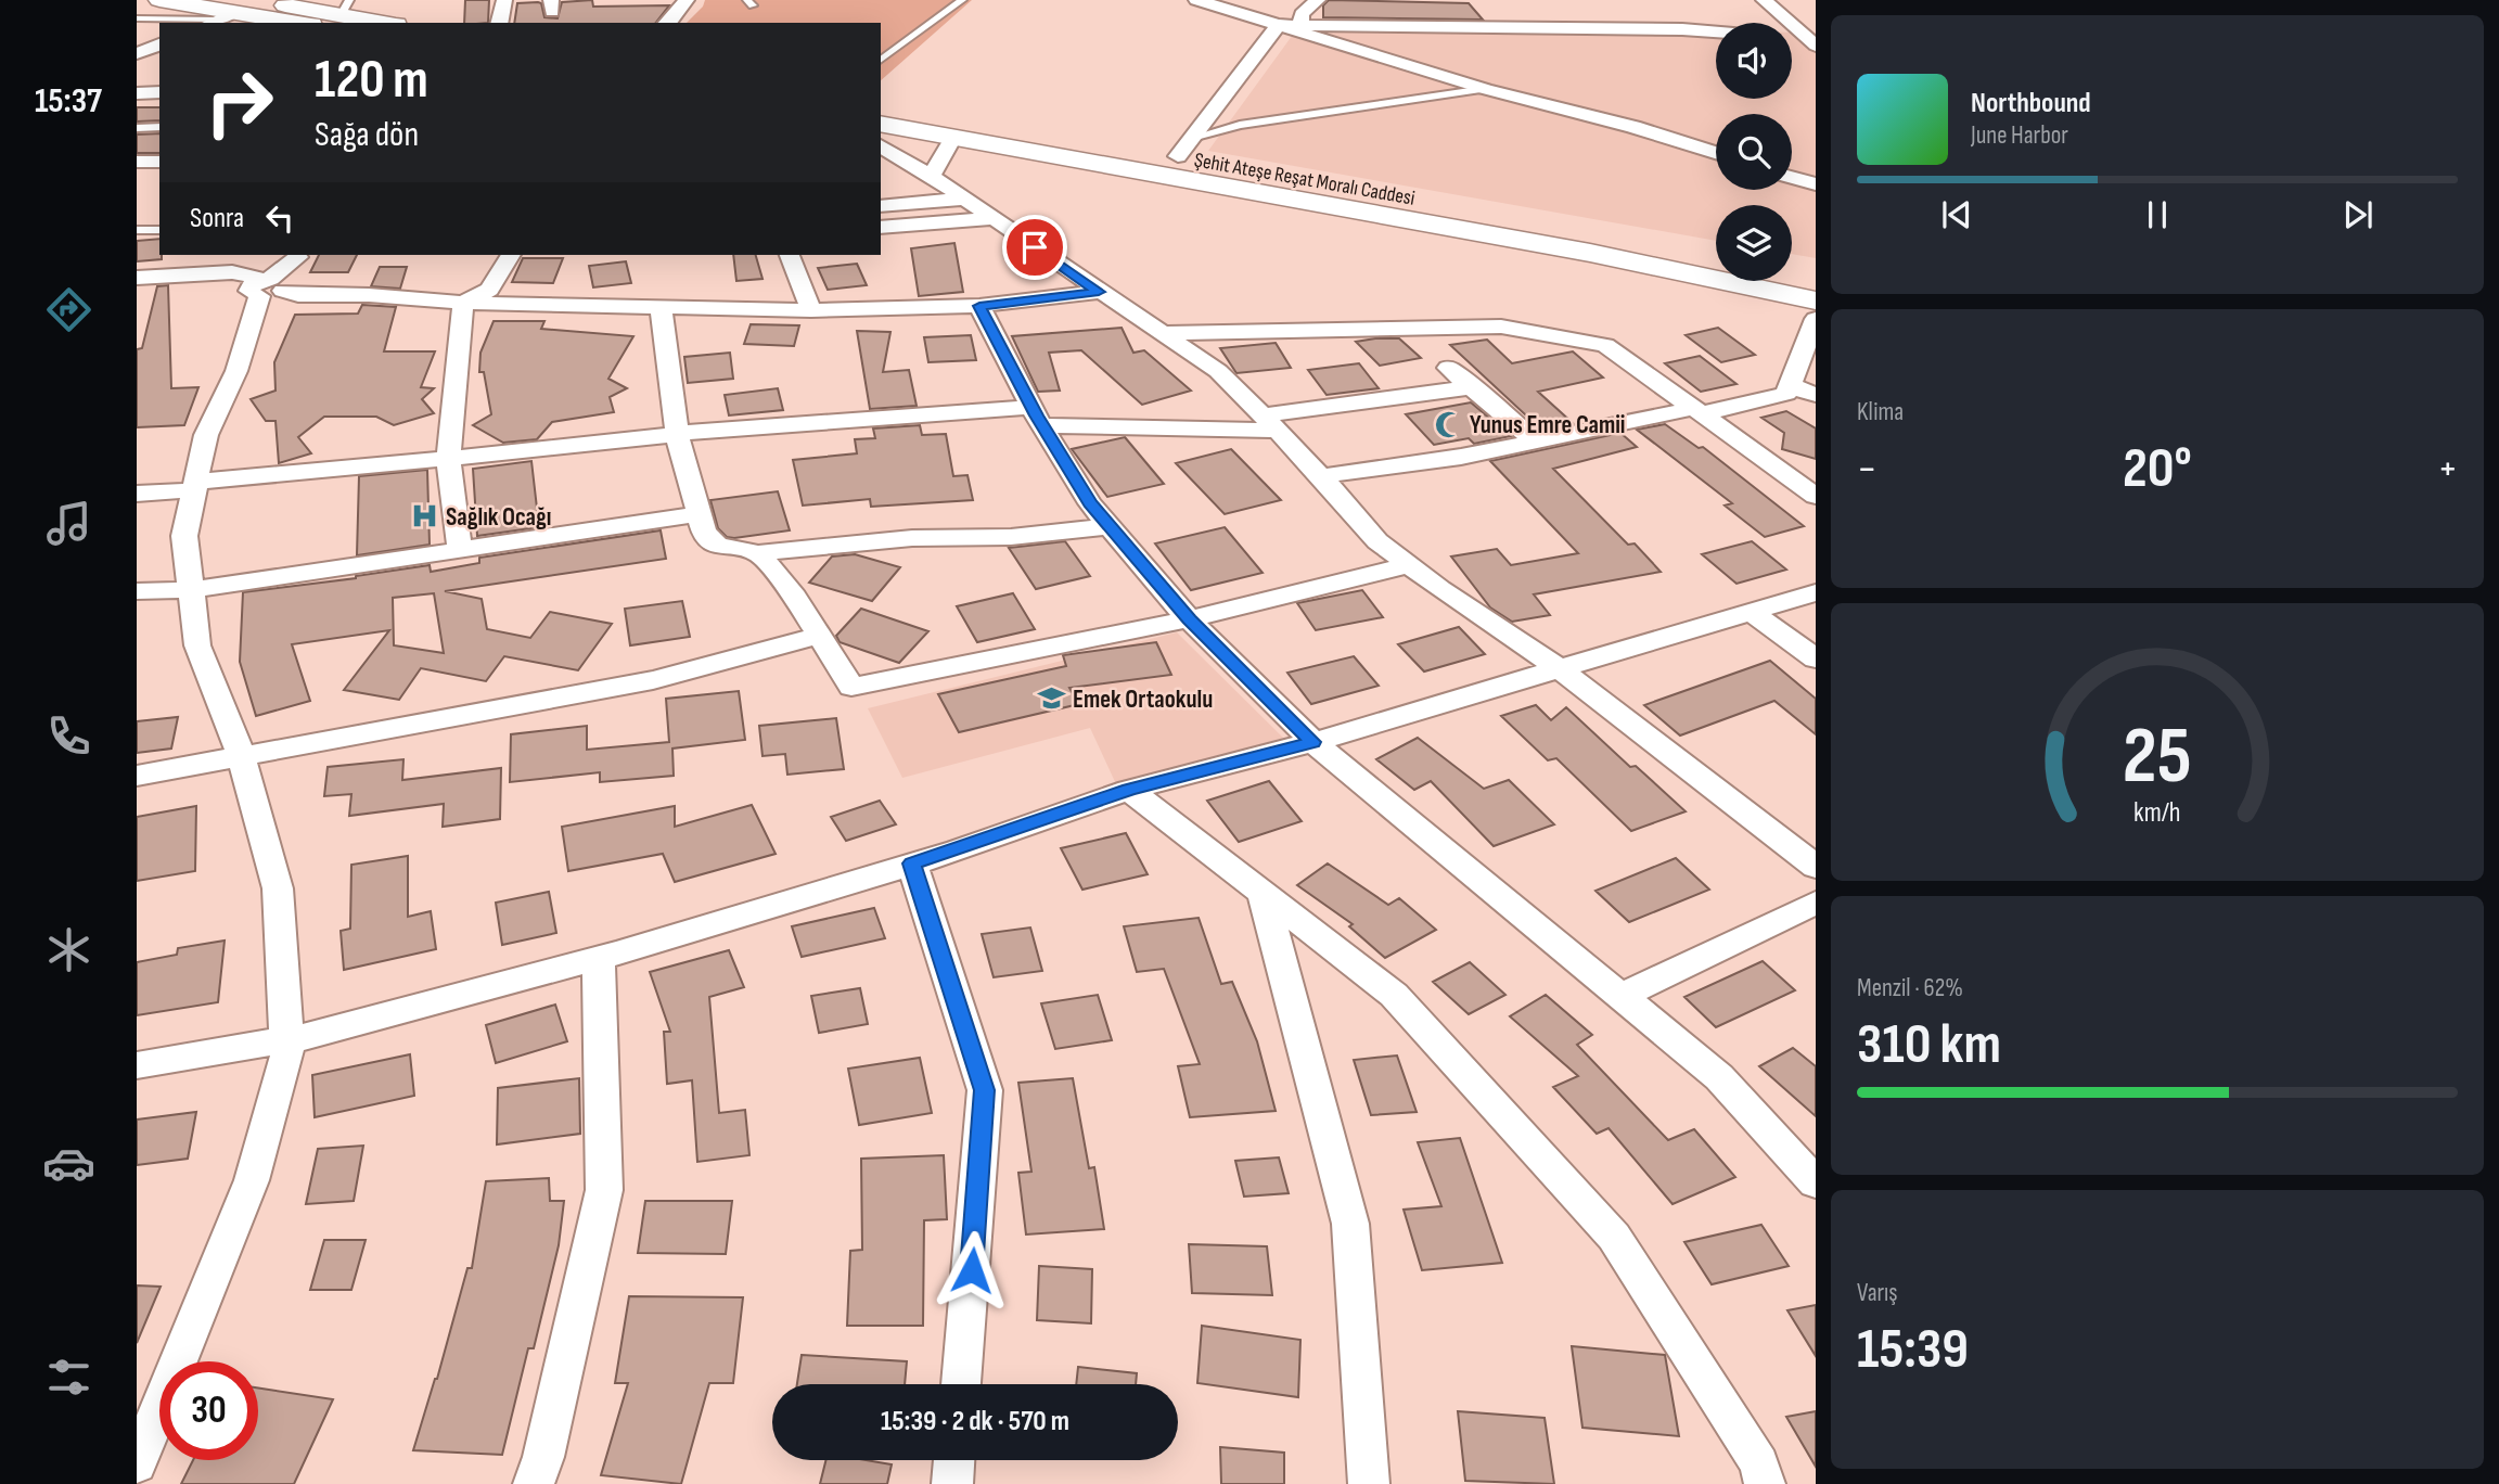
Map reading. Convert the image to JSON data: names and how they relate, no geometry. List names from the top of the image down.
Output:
{
  "streets": {
    "main road": ["Şehit Ateşe Reşat Moralı Caddesi"]
  },
  "places": {
    "mosque": ["Yunus Emre Camii"],
    "hospital": ["Sağlık Ocağı"],
    "school or university": ["Emek Ortaokulu"]
  },
  "page": {
    "tabs": "15:37",
    "turn": ["120 m", "Sağa dön"],
    "song": ["Northbound", "June Harbor"],
    "then": "Sonra",
    "tile": [
      "Klima",
      ["Menzil · 62%", "310 km"],
      ["Varış", "15:39"]
    ],
    "heat": ["−", "20°", "+"],
    "limit": "30",
    "trip": "15:39 · 2 dk · 570 m",
    "gauge": ["25", "km/h"]
  }
}
